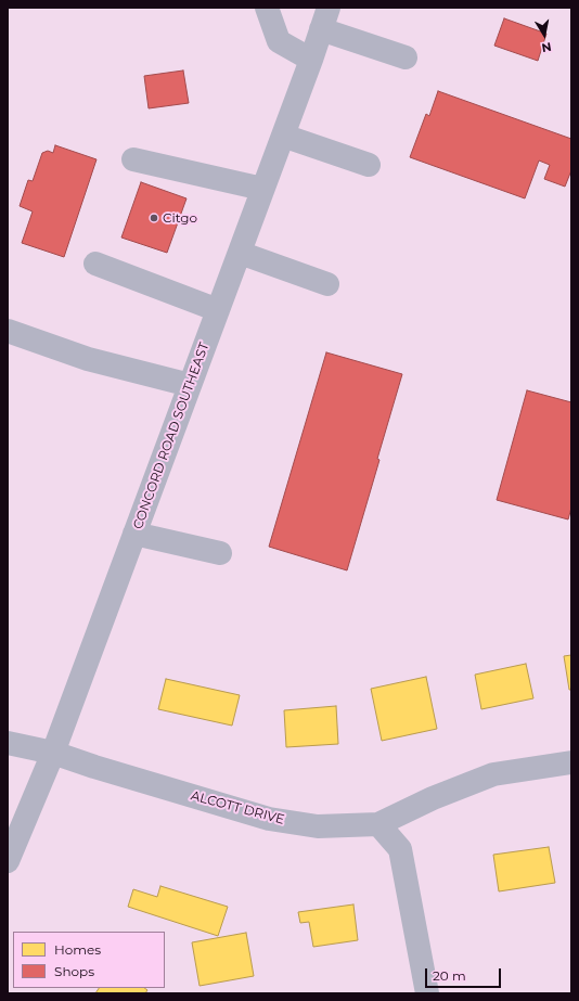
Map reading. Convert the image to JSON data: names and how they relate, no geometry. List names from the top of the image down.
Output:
{
  "streets": {
    "street": ["CONCORD ROAD SOUTHEAST", "ALCOTT DRIVE"]
  },
  "crossings": [
    ["CONCORD ROAD SOUTHEAST", "ALCOTT DRIVE"]
  ],
  "places": ["Citgo"],
  "legend": ["Homes", "Shops"],
  "scale_bar": "20 m",
  "north": "bottom"
}
